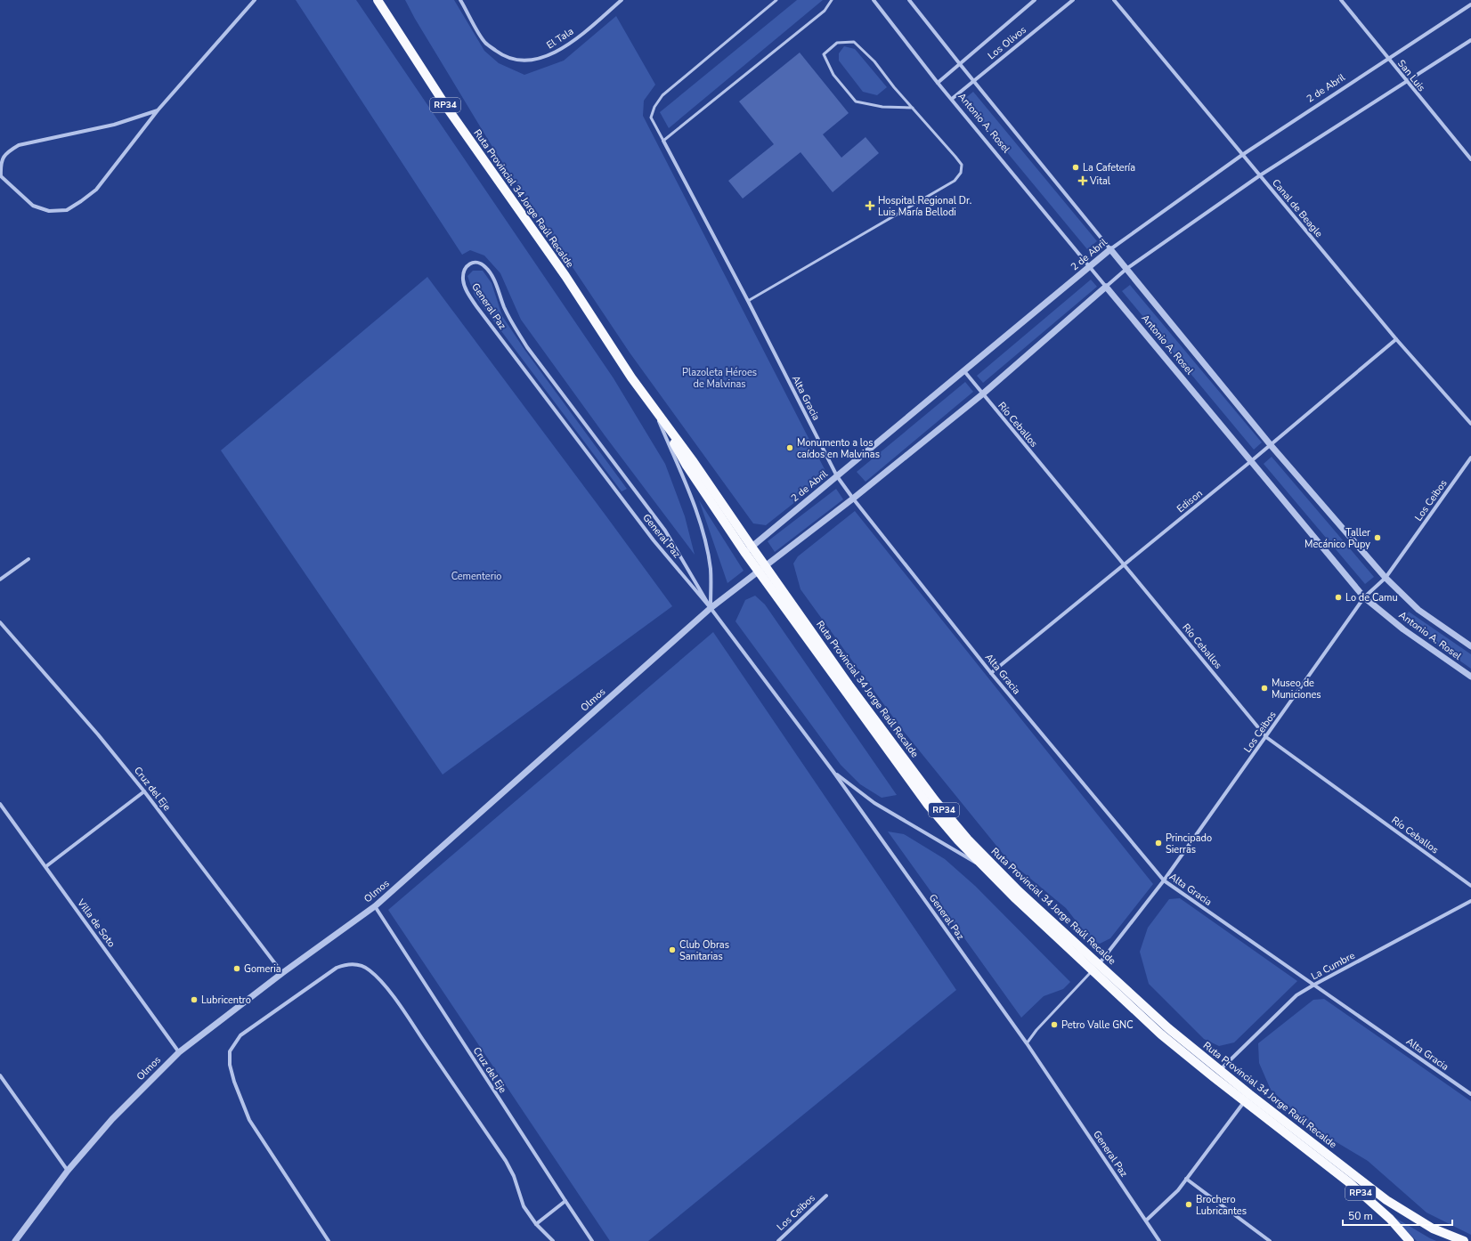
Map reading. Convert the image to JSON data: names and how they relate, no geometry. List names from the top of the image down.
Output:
{
  "streets": {
    "main road": ["RP34", "Ruta Provincial 34 Jorge Raúl Recalde"],
    "street": [
      "El Tala",
      "Los Olivos",
      "San Luis",
      "2 de Abril",
      "Antonio A. Rosel",
      "Canal de Beagle",
      "General Paz",
      "Alta Gracia",
      "Río Ceballos",
      "Los Ceibos",
      "Edison",
      "Olmos",
      "Cruz del Eje",
      "Villa de Soto",
      "La Cumbre"
    ]
  },
  "crossings": [
    ["Los Olivos", "Antonio A. Rosel"],
    ["San Luis", "2 de Abril"],
    ["2 de Abril", "Antonio A. Rosel"],
    ["2 de Abril", "Ruta Provincial 34 Jorge Raúl Recalde"],
    ["2 de Abril", "Canal de Beagle"],
    ["2 de Abril", "Alta Gracia"],
    ["2 de Abril", "Río Ceballos"],
    ["Antonio A. Rosel", "Los Ceibos"],
    ["Antonio A. Rosel", "Edison"],
    ["Ruta Provincial 34 Jorge Raúl Recalde", "Los Ceibos"],
    ["Ruta Provincial 34 Jorge Raúl Recalde", "Olmos"],
    ["Ruta Provincial 34 Jorge Raúl Recalde", "La Cumbre"],
    ["Canal de Beagle", "Edison"],
    ["General Paz", "Olmos"],
    ["Alta Gracia", "Los Ceibos"],
    ["Alta Gracia", "Edison"],
    ["Alta Gracia", "La Cumbre"],
    ["Río Ceballos", "Los Ceibos"],
    ["Río Ceballos", "Edison"],
    ["Olmos", "Cruz del Eje"],
    ["Olmos", "Villa de Soto"]
  ],
  "parks": ["Plazoleta Héroes de Malvinas", "Cementerio"],
  "places": {
    "other": [
      "La Cafetería",
      "Monumento a los caídos en Malvinas",
      "Taller Mecánico Pupy",
      "Lo de Camu",
      "Museo de Municiones",
      "Principado Sierras",
      "Club Obras Sanitarias",
      "Gomeria",
      "Lubricentro",
      "Petro Valle GNC",
      "Brochero Lubricantes"
    ],
    "health": ["Vital", "Hospital Regional Dr. Luis María Bellodi"]
  },
  "scale_bar": "50 m"
}
